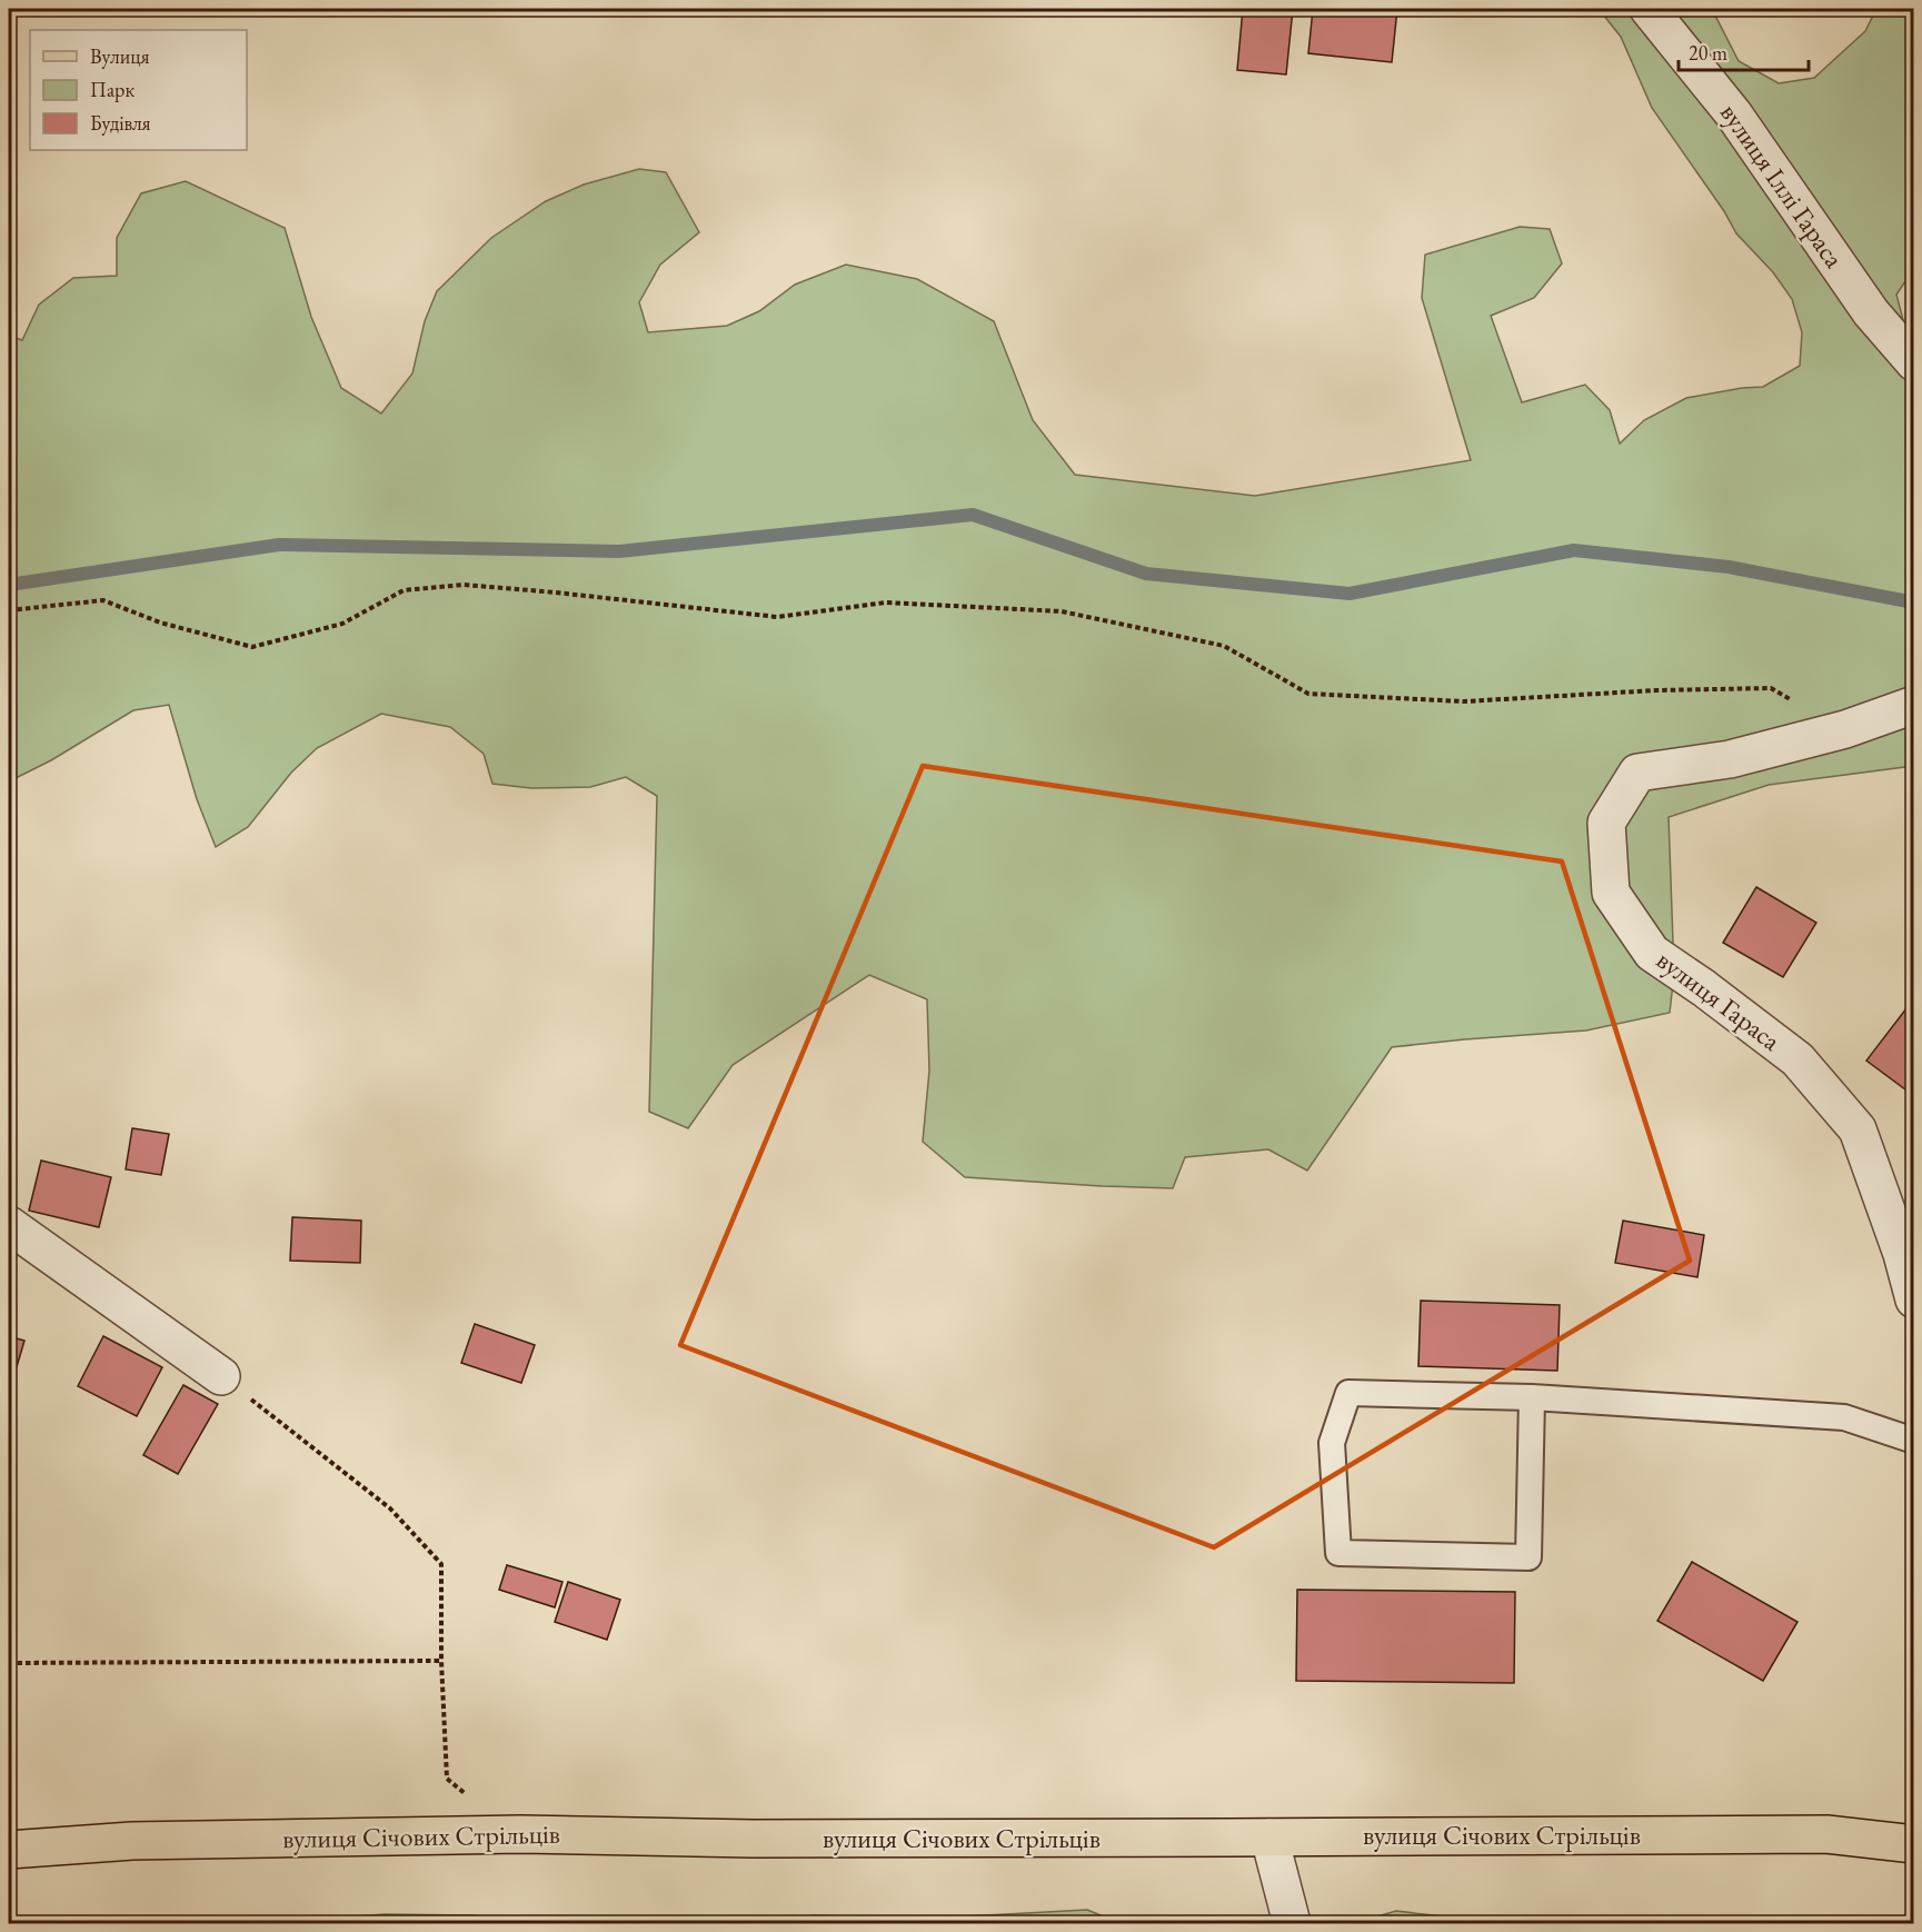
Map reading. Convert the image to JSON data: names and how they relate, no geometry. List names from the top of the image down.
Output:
{
  "streets": {
    "main road": ["вулиця Січових Стрільців"],
    "street": ["вулиця Іллі Гараса", "вулиця Гараса"]
  },
  "legend": ["Вулиця", "Парк", "Будівля"],
  "scale_bar": "20 m"
}
